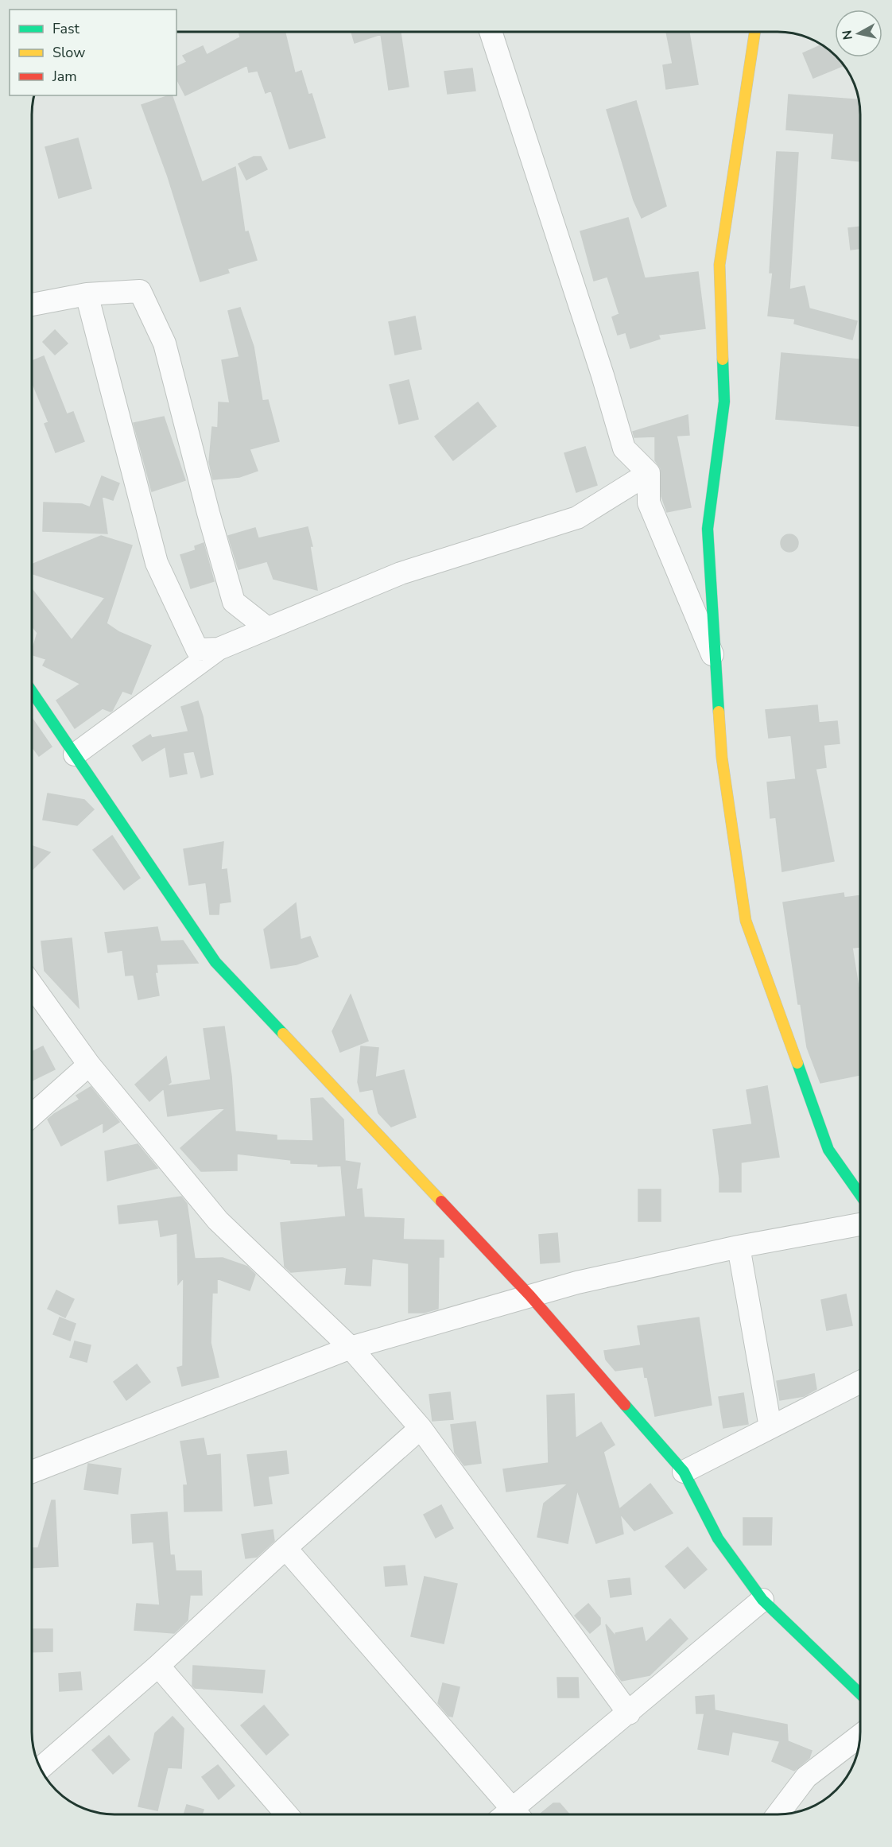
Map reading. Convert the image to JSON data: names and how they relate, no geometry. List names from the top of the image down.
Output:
{
  "legend": ["Fast", "Slow", "Jam"],
  "north": "left"
}
